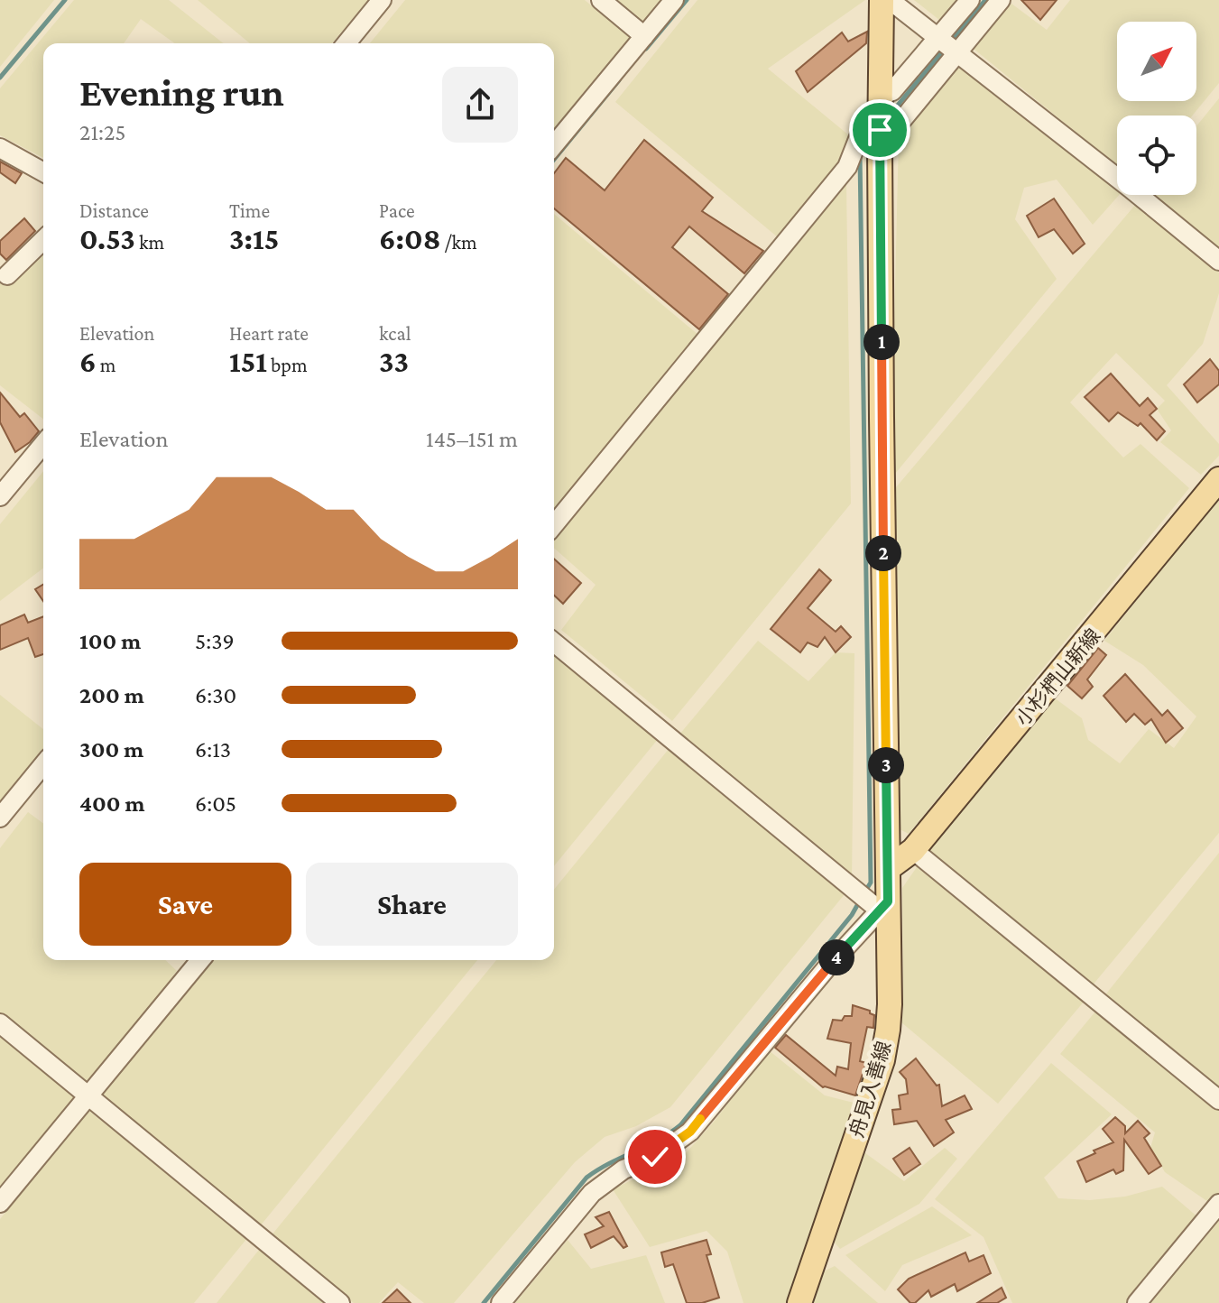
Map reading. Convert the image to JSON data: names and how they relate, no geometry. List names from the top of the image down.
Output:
{
  "streets": {
    "main road": ["小杉椚山新線", "舟見入善線"]
  },
  "crossings": [
    ["小杉椚山新線", "舟見入善線"]
  ],
  "north": "top right",
  "page": {
    "heading": ["Evening run", "21:25"],
    "stats": [
      ["Distance", "0.53 km"],
      ["Time", "3:15"],
      ["Pace", "6:08 /km"],
      ["Elevation", "6 m"],
      ["Heart rate", "151 bpm"],
      ["kcal", "33"]
    ],
    "pins": [
      "1",
      "2",
      "3",
      "4"
    ],
    "chart": ["Elevation", "145–151 m"],
    "list": [
      {
        "name": "100 m",
        "note": "5:39"
      },
      {
        "name": "200 m",
        "note": "6:30"
      },
      {
        "name": "300 m",
        "note": "6:13"
      },
      {
        "name": "400 m",
        "note": "6:05"
      }
    ],
    "buttons": ["Save", "Share"]
  }
}
